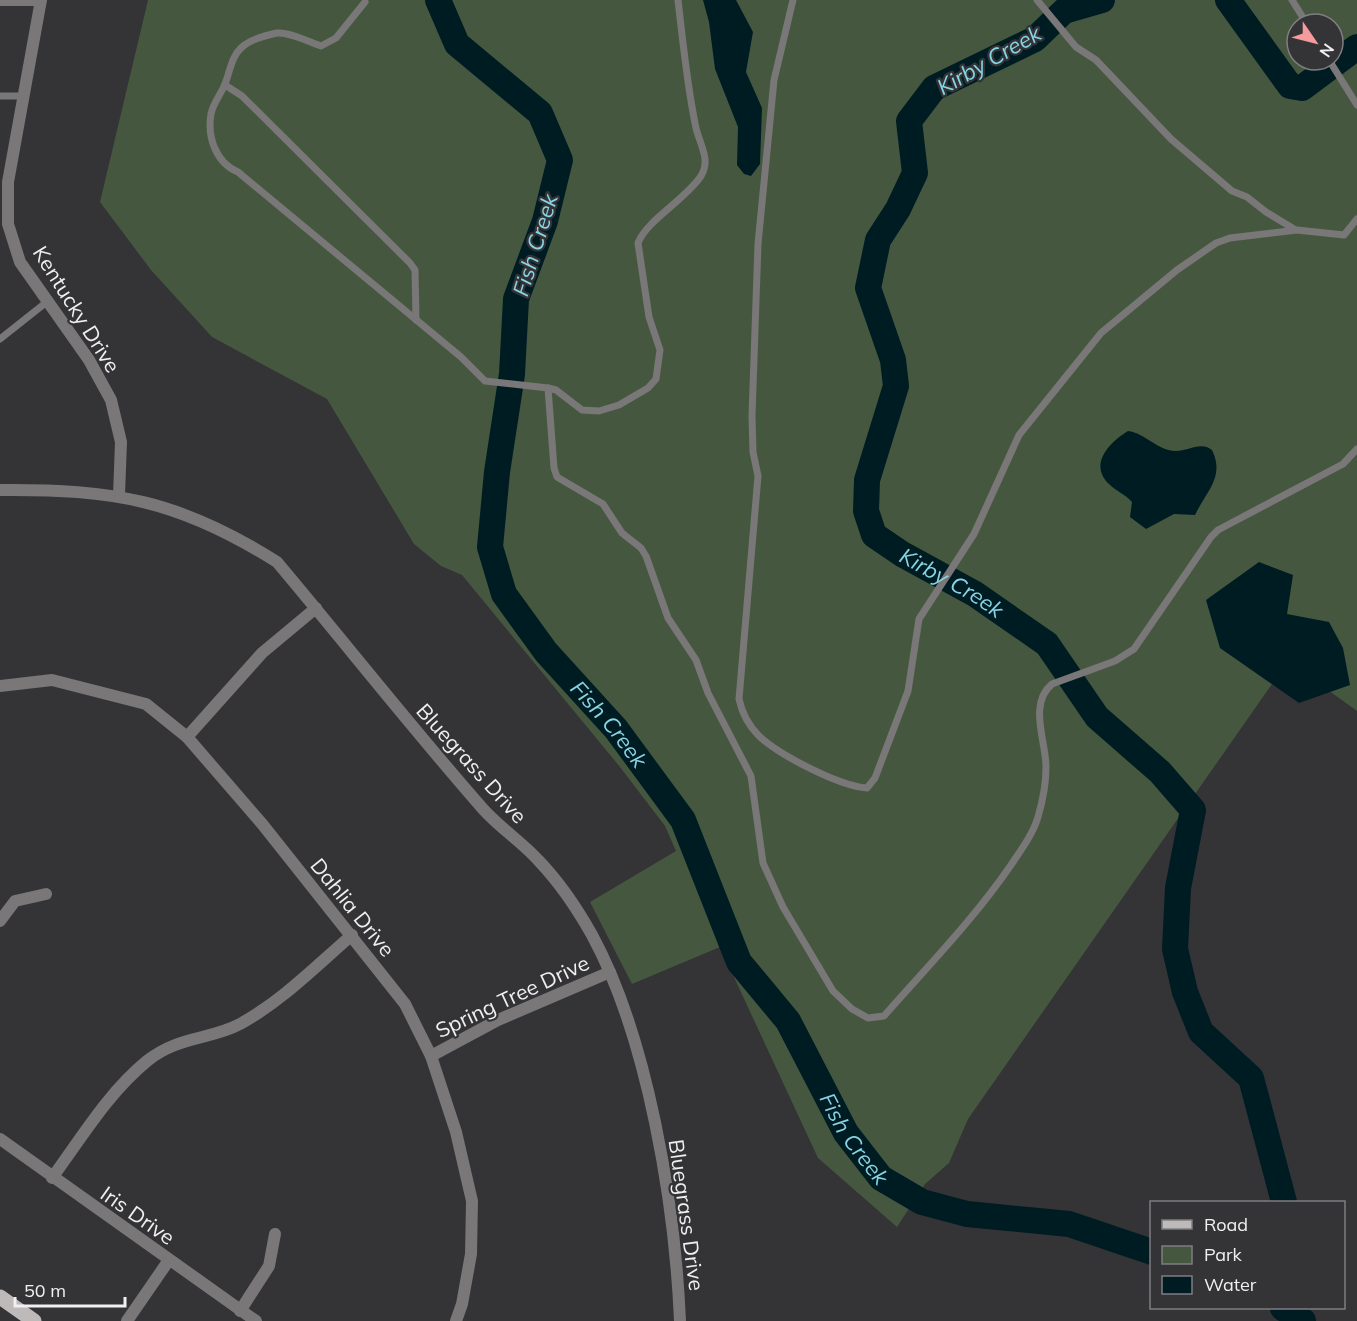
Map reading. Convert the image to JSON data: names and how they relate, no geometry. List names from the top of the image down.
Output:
{
  "streets": {
    "street": [
      "Kentucky Drive",
      "Bluegrass Drive",
      "Dahlia Drive",
      "Spring Tree Drive",
      "Iris Drive"
    ]
  },
  "crossings": [
    ["Kentucky Drive", "Bluegrass Drive"],
    ["Bluegrass Drive", "Spring Tree Drive"],
    ["Dahlia Drive", "Spring Tree Drive"]
  ],
  "water": ["Kirby Creek", "Fish Creek"],
  "legend": ["Road", "Park", "Water"],
  "scale_bar": "50 m",
  "north": "bottom right"
}
